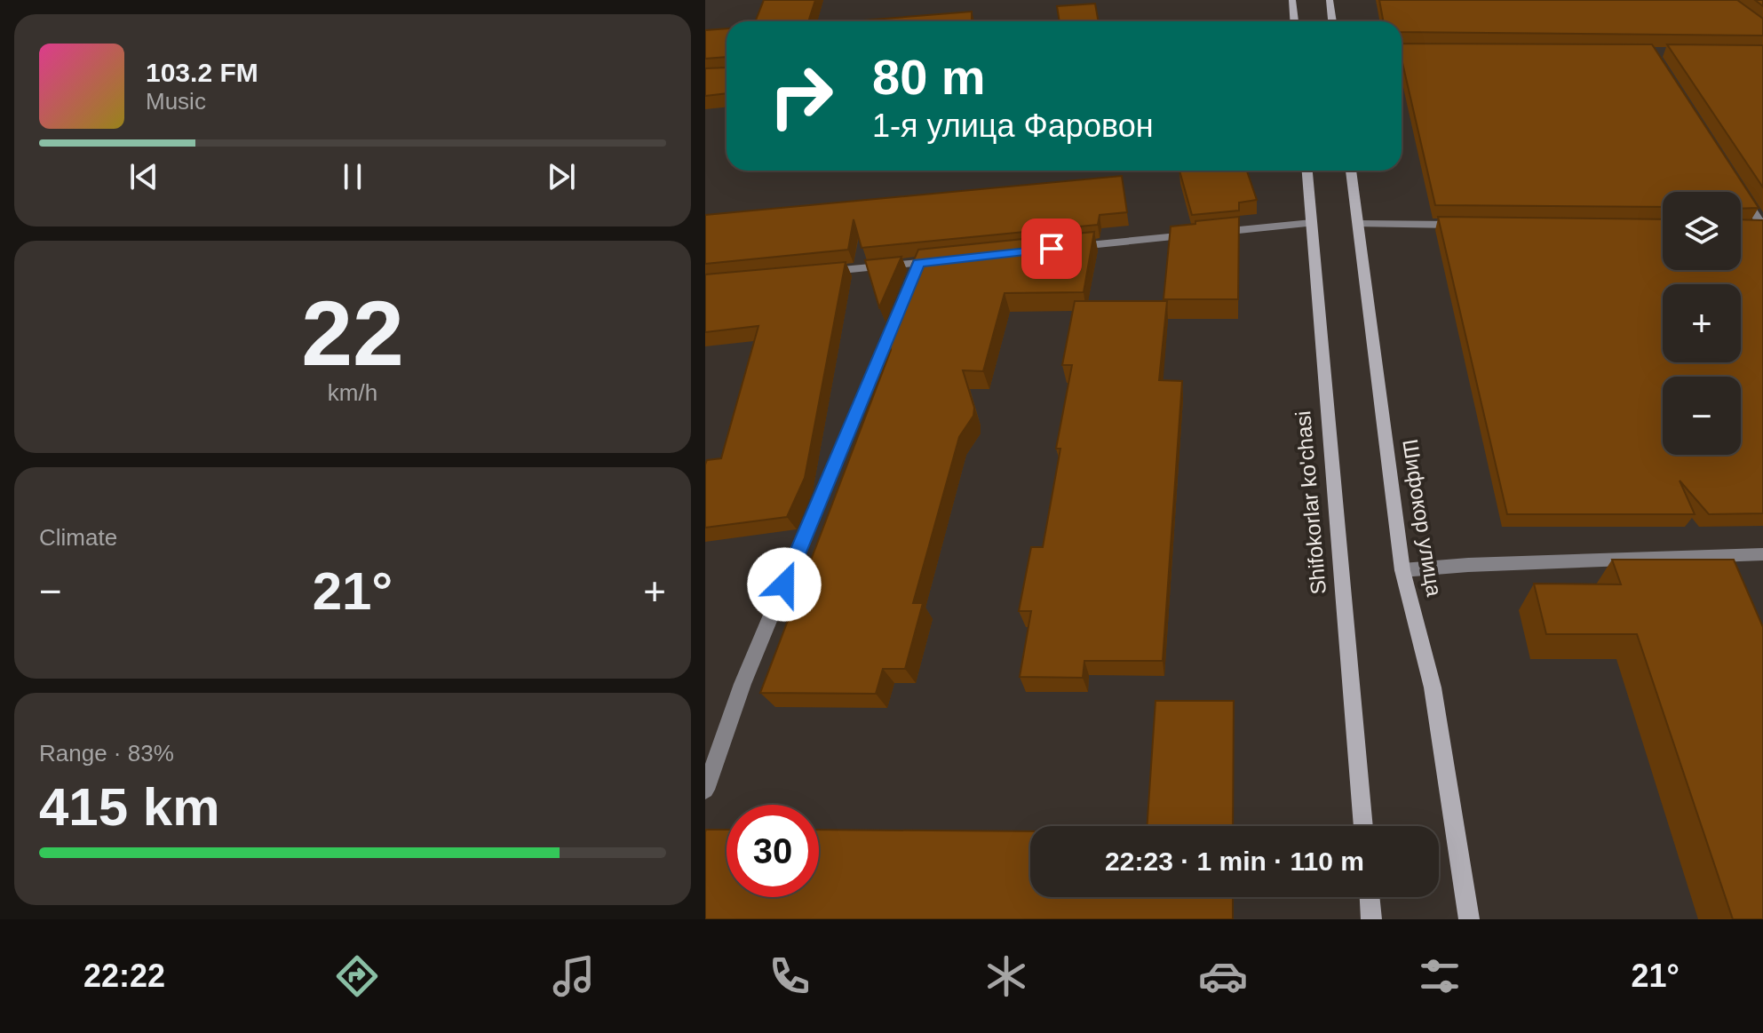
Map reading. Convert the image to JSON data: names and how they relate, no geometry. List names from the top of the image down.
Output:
{
  "streets": {
    "main road": ["Shifokorlar ko'chasi", "Шифокор улица"]
  },
  "page": {
    "turn": ["80 m", "1-я улица Фаровон"],
    "song": ["103.2 FM", "Music"],
    "map_buttons": ["+", "−"],
    "tile": [
      ["22", "km/h"],
      "Climate",
      ["Range · 83%", "415 km"]
    ],
    "heat": ["−", "21°", "+"],
    "limit": "30",
    "trip": "22:23 · 1 min · 110 m",
    "tabs": ["22:22", "21°"]
  }
}
